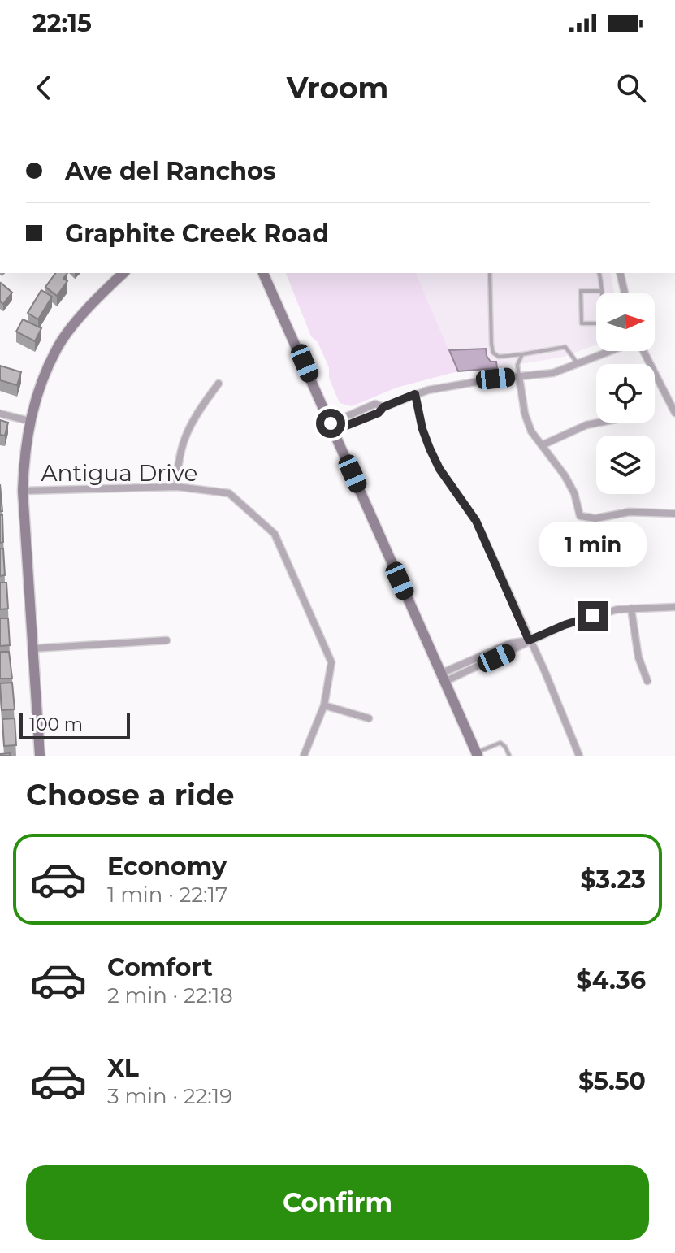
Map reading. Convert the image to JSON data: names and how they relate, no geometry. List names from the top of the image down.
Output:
{
  "streets": {
    "street": ["Antigua Drive"]
  },
  "scale_bar": "100 m",
  "north": "right",
  "page": {
    "status": "22:15",
    "header": "Vroom",
    "banner": ["Ave del Ranchos", "Graphite Creek Road"],
    "bubble": "1 min",
    "scale": "100 m",
    "heading": "Choose a ride",
    "list": [
      {
        "name": "Economy",
        "note": "1 min · 22:17",
        "value": "$3.23"
      },
      {
        "name": "Comfort",
        "note": "2 min · 22:18",
        "value": "$4.36"
      },
      {
        "name": "XL",
        "note": "3 min · 22:19",
        "value": "$5.50"
      }
    ],
    "buttons": "Confirm"
  }
}
